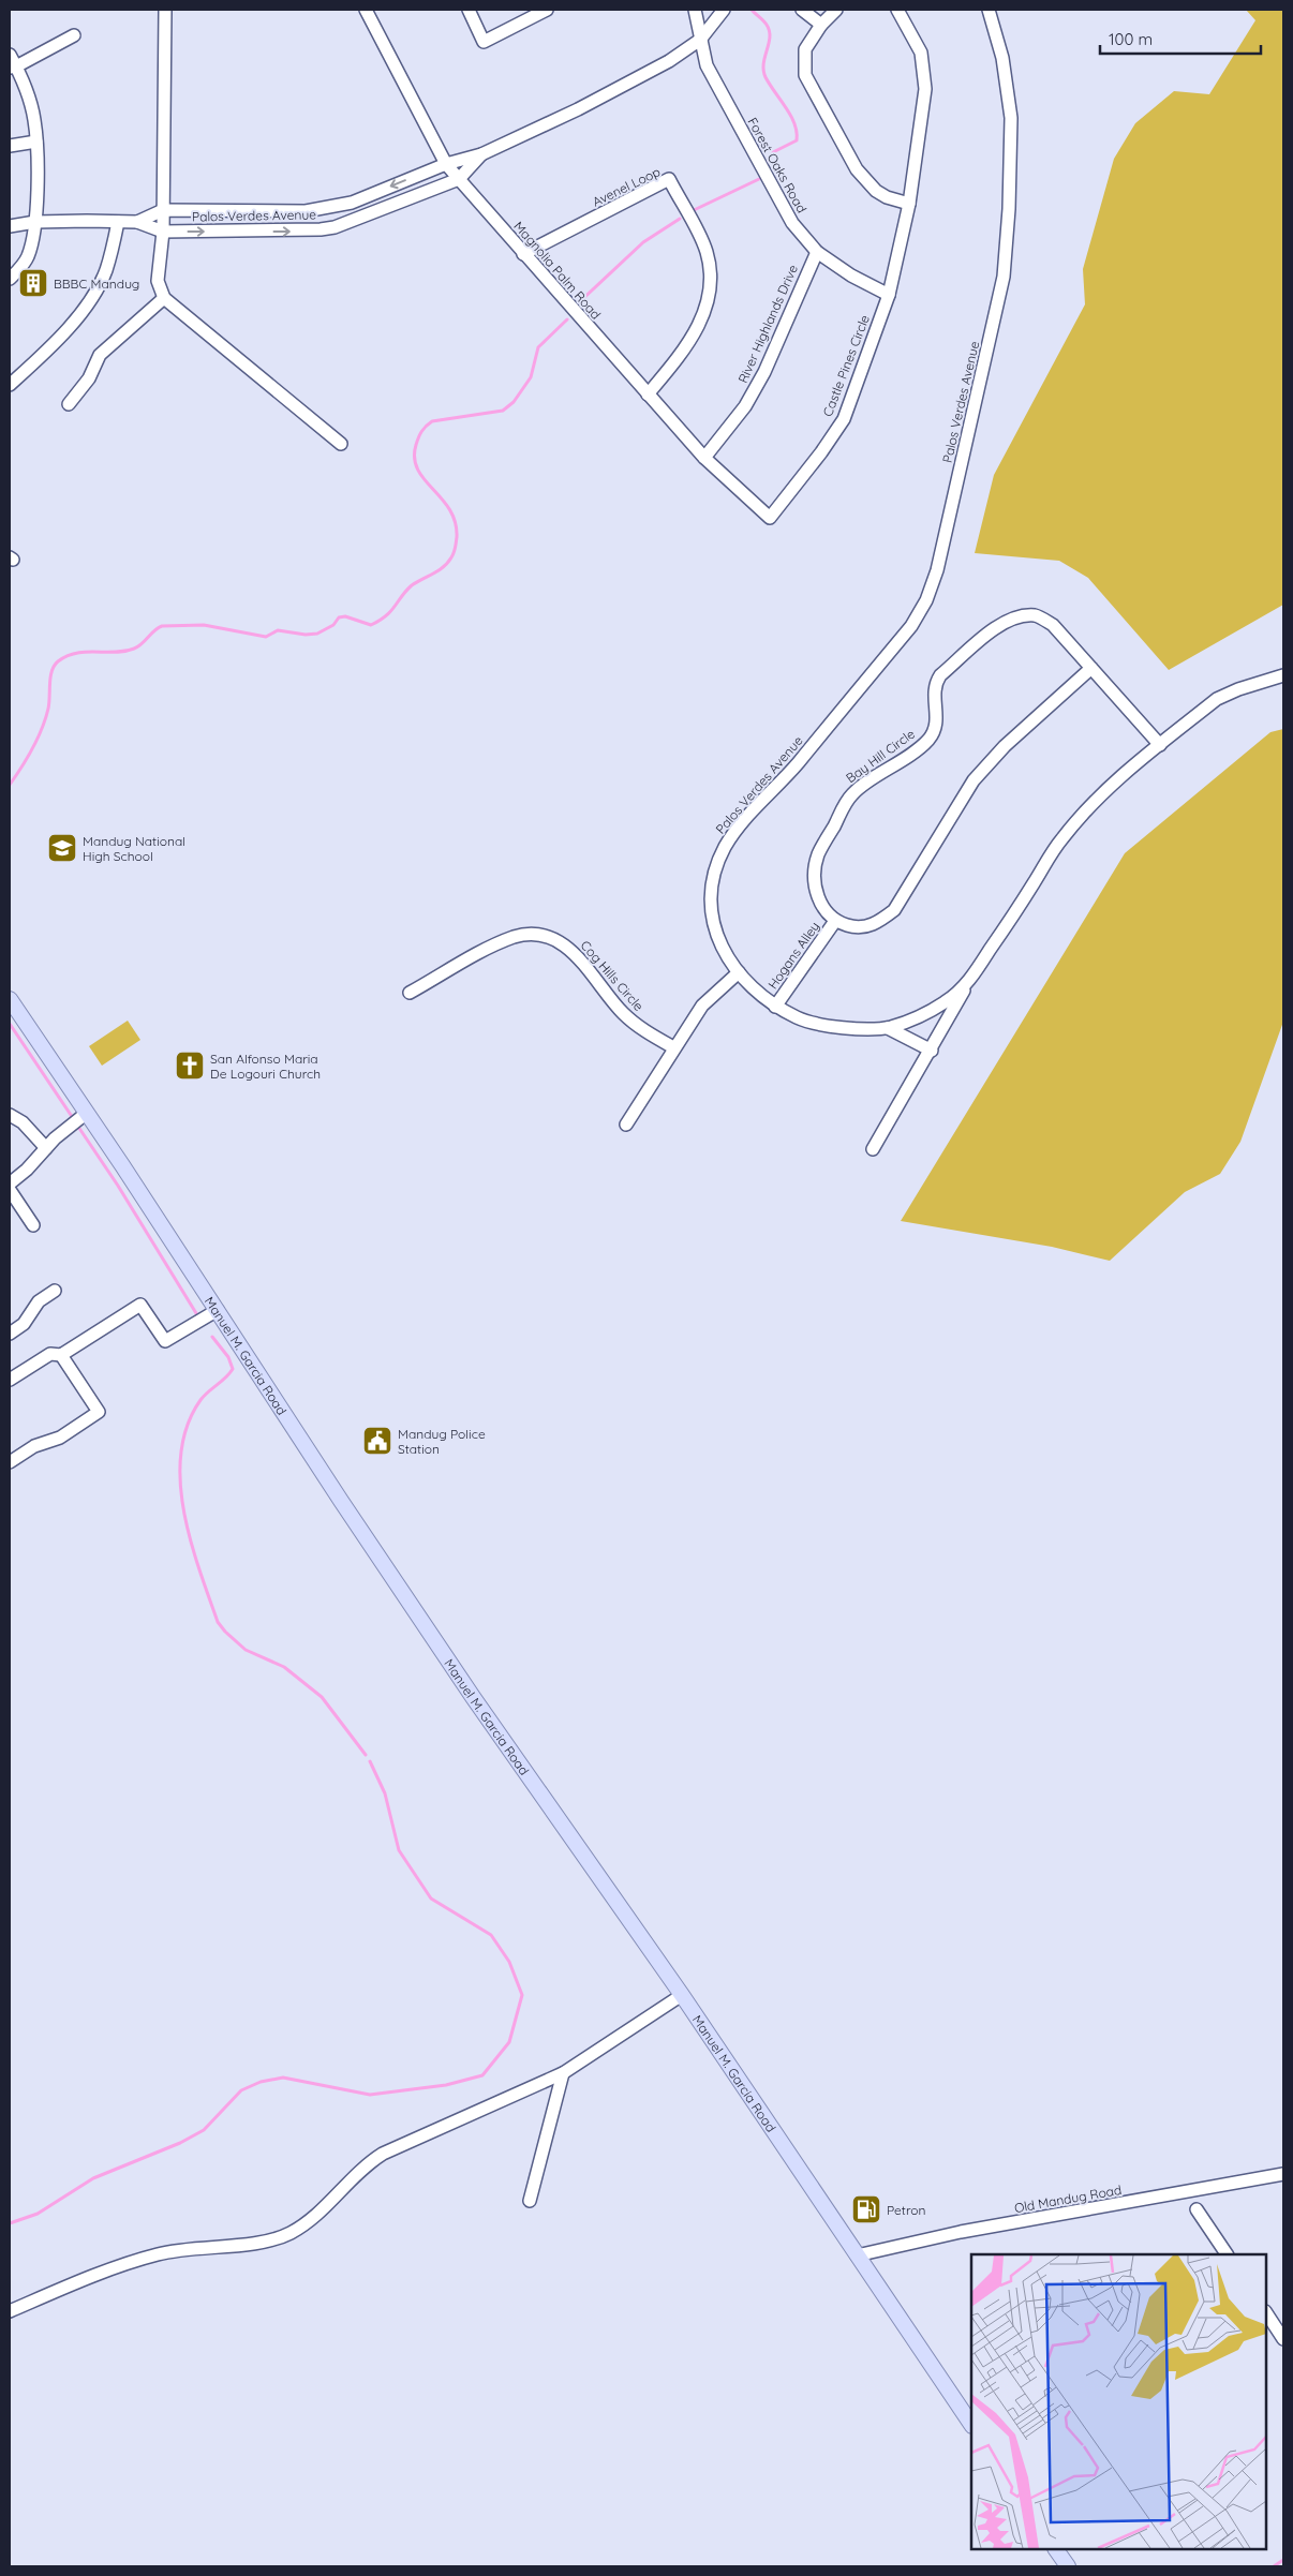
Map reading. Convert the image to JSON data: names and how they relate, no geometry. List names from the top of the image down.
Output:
{
  "streets": {
    "main road": ["Manuel M. Garcia Road"],
    "street": [
      "Forest Oaks Road",
      "Avenel Loop",
      "Palos Verdes Avenue",
      "Magnolia Palm Road",
      "River Highlands Drive",
      "Castle Pines Circle",
      "Bay Hill Circle",
      "Hogans Alley",
      "Cog Hills Circle",
      "Old Mandug Road"
    ]
  },
  "crossings": [
    ["Forest Oaks Road", "Palos Verdes Avenue"],
    ["Forest Oaks Road", "River Highlands Drive"],
    ["Forest Oaks Road", "Castle Pines Circle"],
    ["Avenel Loop", "Magnolia Palm Road"],
    ["Palos Verdes Avenue", "Magnolia Palm Road"],
    ["Palos Verdes Avenue", "Bay Hill Circle"],
    ["Palos Verdes Avenue", "Hogans Alley"],
    ["Magnolia Palm Road", "River Highlands Drive"],
    ["Magnolia Palm Road", "Castle Pines Circle"],
    ["Bay Hill Circle", "Hogans Alley"],
    ["Manuel M. Garcia Road", "Old Mandug Road"]
  ],
  "places": {
    "building": ["BBBC Mandug"],
    "school or university": ["Mandug National High School"],
    "church": ["San Alfonso Maria De Logouri Church"],
    "public building": ["Mandug Police Station"],
    "fuel station": ["Petron"]
  },
  "scale_bar": "100 m"
}
